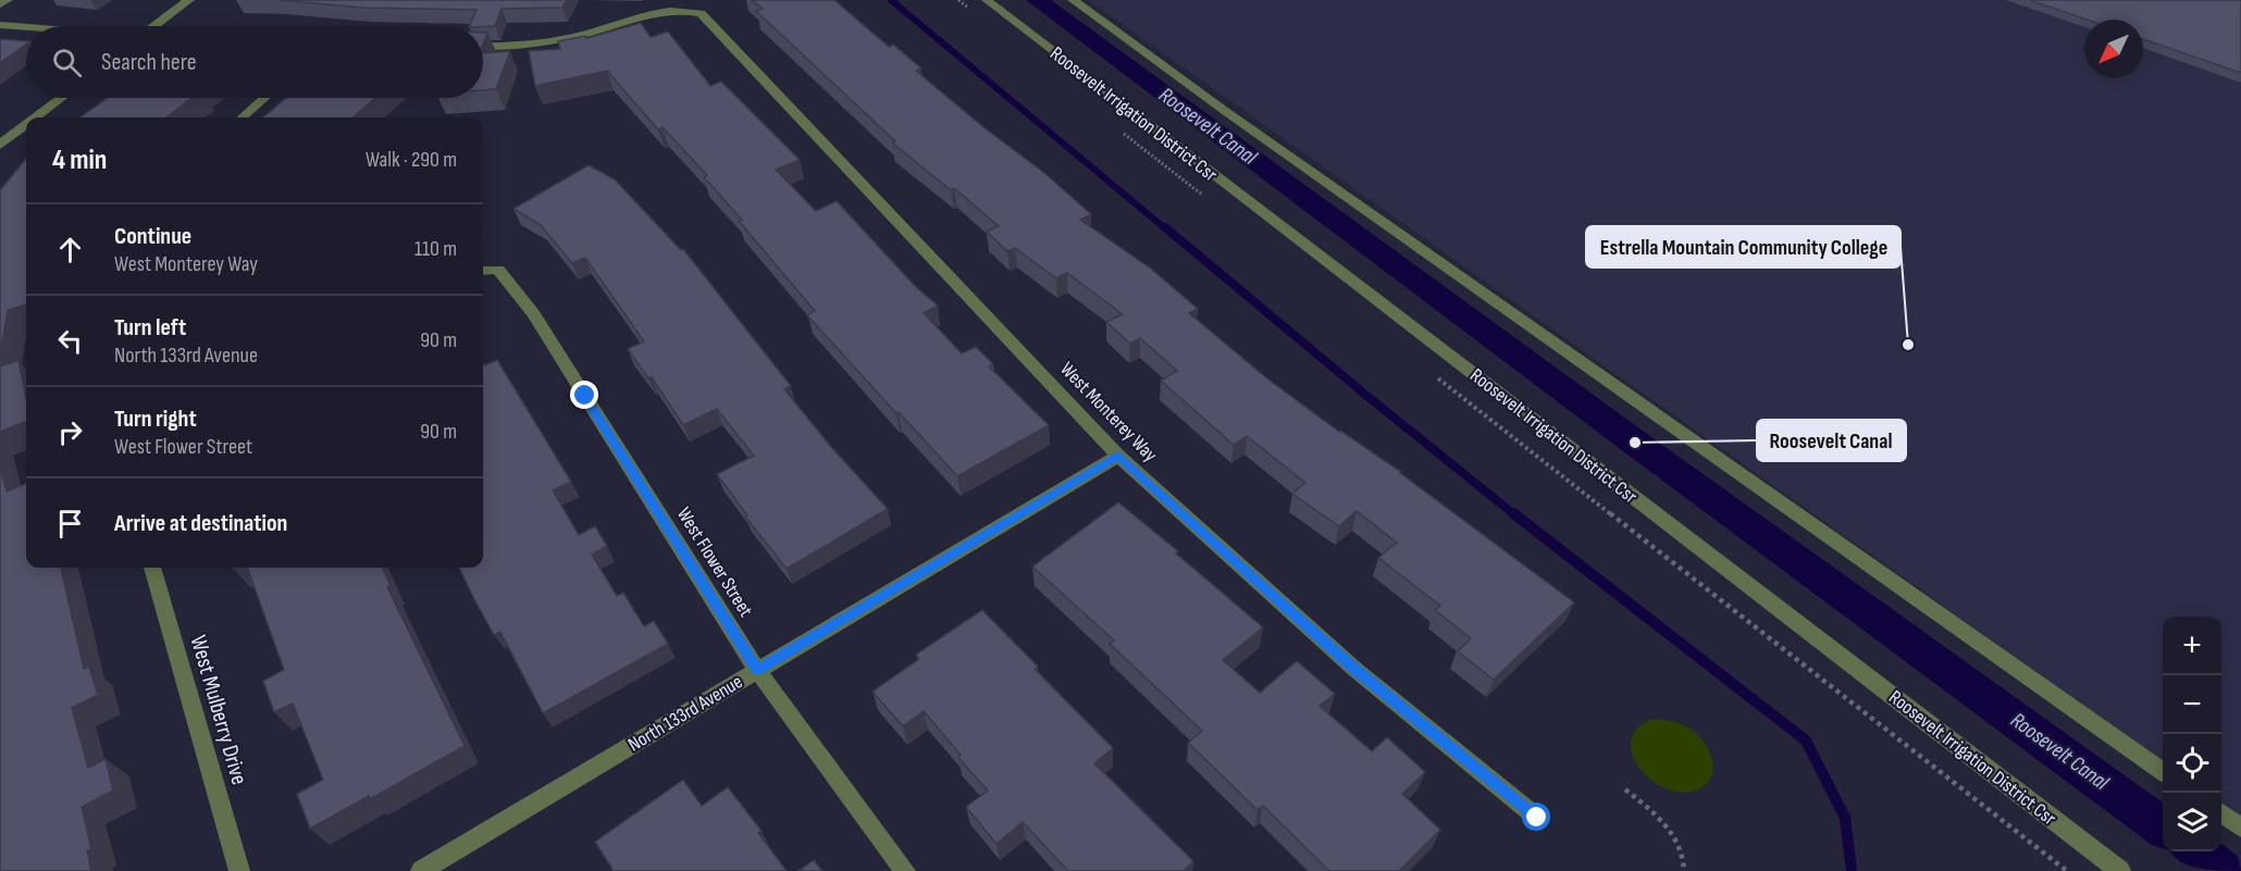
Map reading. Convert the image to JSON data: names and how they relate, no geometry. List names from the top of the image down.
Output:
{
  "streets": {
    "street": [
      "Roosevelt Irrigation District Csr",
      "West Monterey Way",
      "West Flower Street",
      "West Mulberry Drive",
      "North 133rd Avenue"
    ]
  },
  "crossings": [
    ["West Monterey Way", "North 133rd Avenue"],
    ["West Flower Street", "North 133rd Avenue"]
  ],
  "water": ["Roosevelt Canal"],
  "places": ["Estrella Mountain Community College", "Roosevelt Canal"],
  "north": "bottom left",
  "page": {
    "search": "Search here",
    "heading": ["4 min", "Walk · 290 m"],
    "list": [
      ["Continue", "West Monterey Way", "110 m"],
      ["Turn left", "North 133rd Avenue", "90 m"],
      ["Turn right", "West Flower Street", "90 m"],
      "Arrive at destination"
    ],
    "map_buttons": ["+", "−"]
  }
}
